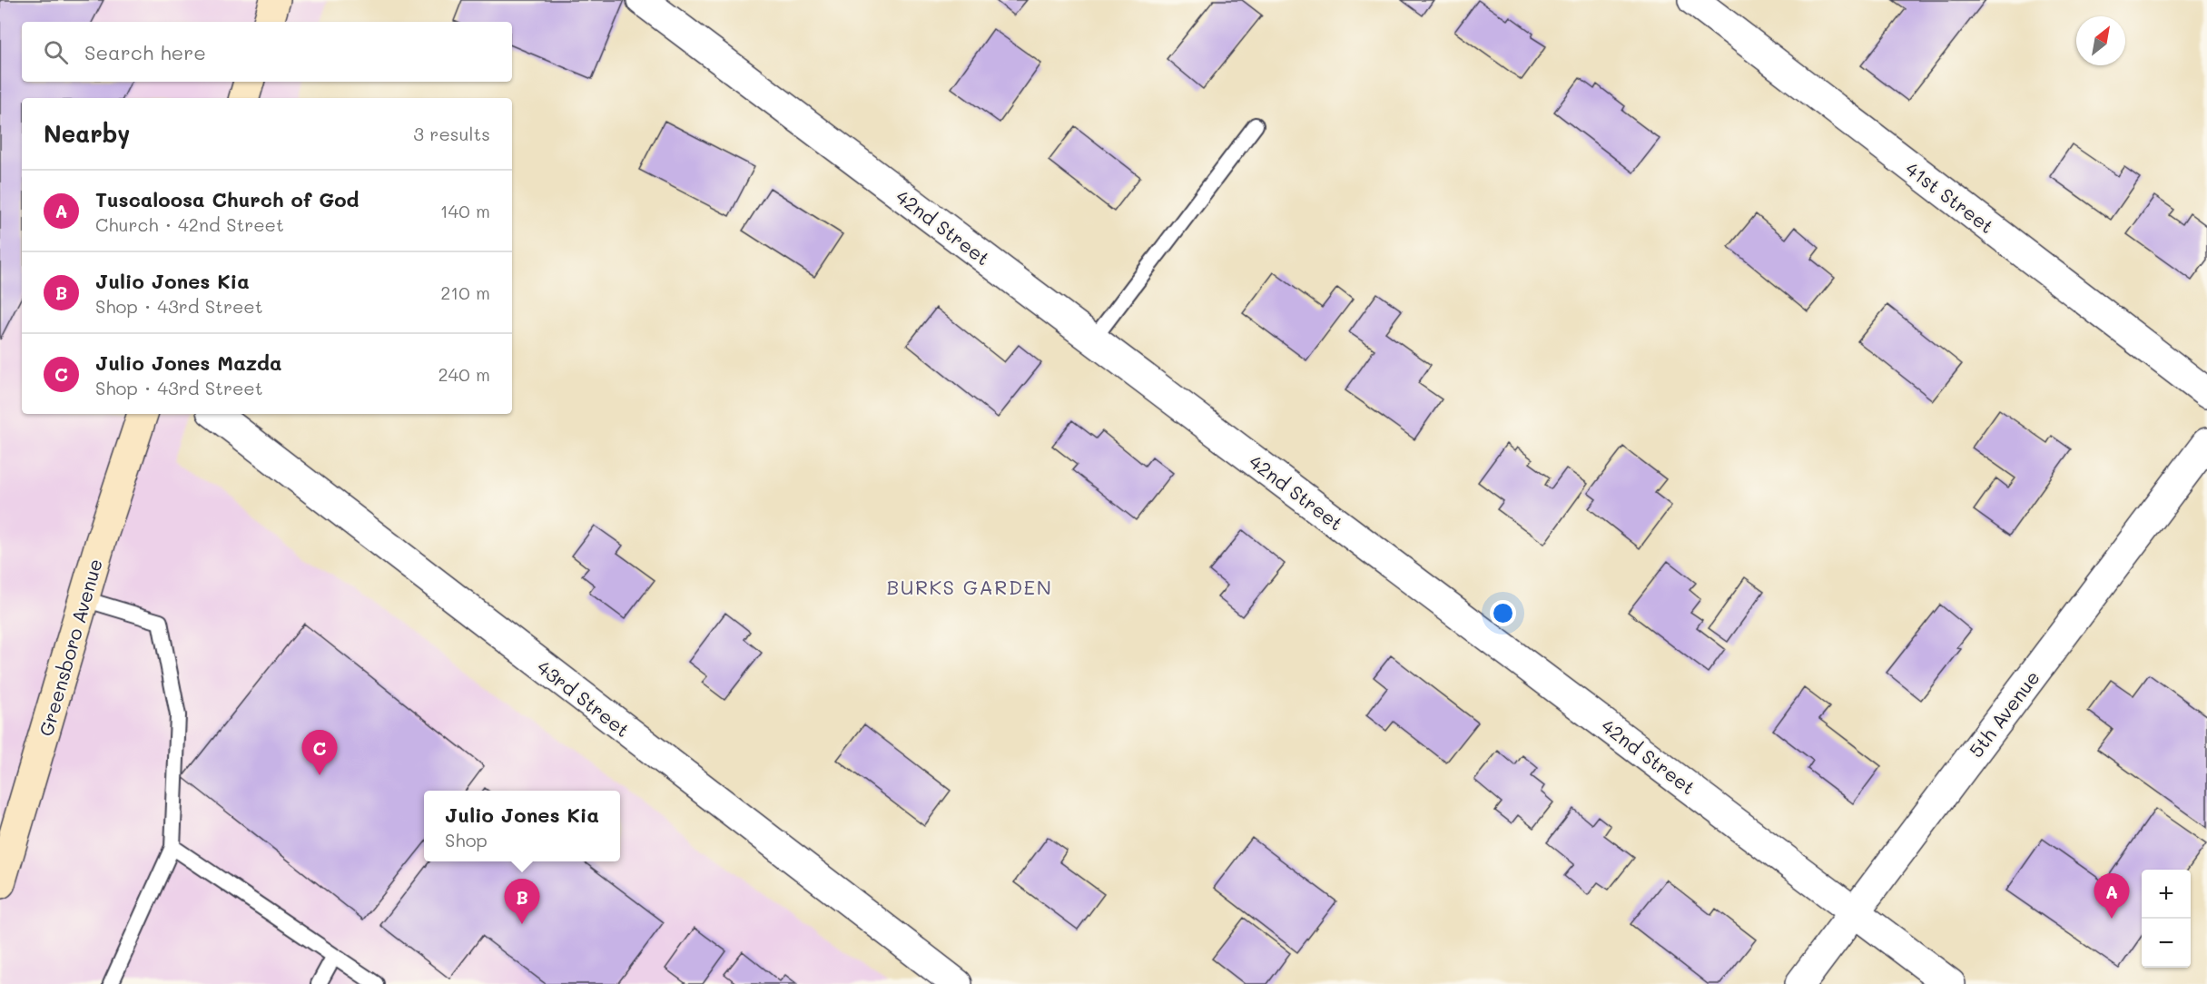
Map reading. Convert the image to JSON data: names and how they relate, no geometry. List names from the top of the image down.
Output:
{
  "streets": {
    "main road": ["Greensboro Avenue"],
    "street": [
      "41st Street",
      "42nd Street",
      "43rd Street",
      "5th Avenue"
    ]
  },
  "crossings": [
    ["42nd Street", "5th Avenue"]
  ],
  "districts": ["BURKS GARDEN"],
  "north": "top right",
  "page": {
    "search": "Search here",
    "heading": ["Nearby", "3 results"],
    "list": [
      {
        "mark": "A",
        "name": "Tuscaloosa Church of God",
        "note": "Church · 42nd Street",
        "value": "140 m"
      },
      {
        "mark": "B",
        "name": "Julio Jones Kia",
        "note": "Shop · 43rd Street",
        "value": "210 m"
      },
      {
        "mark": "C",
        "name": "Julio Jones Mazda",
        "note": "Shop · 43rd Street",
        "value": "240 m"
      }
    ],
    "pins": ["C", "A", "B"],
    "popup": ["Julio Jones Kia", "Shop"],
    "map_buttons": ["+", "−"]
  }
}
